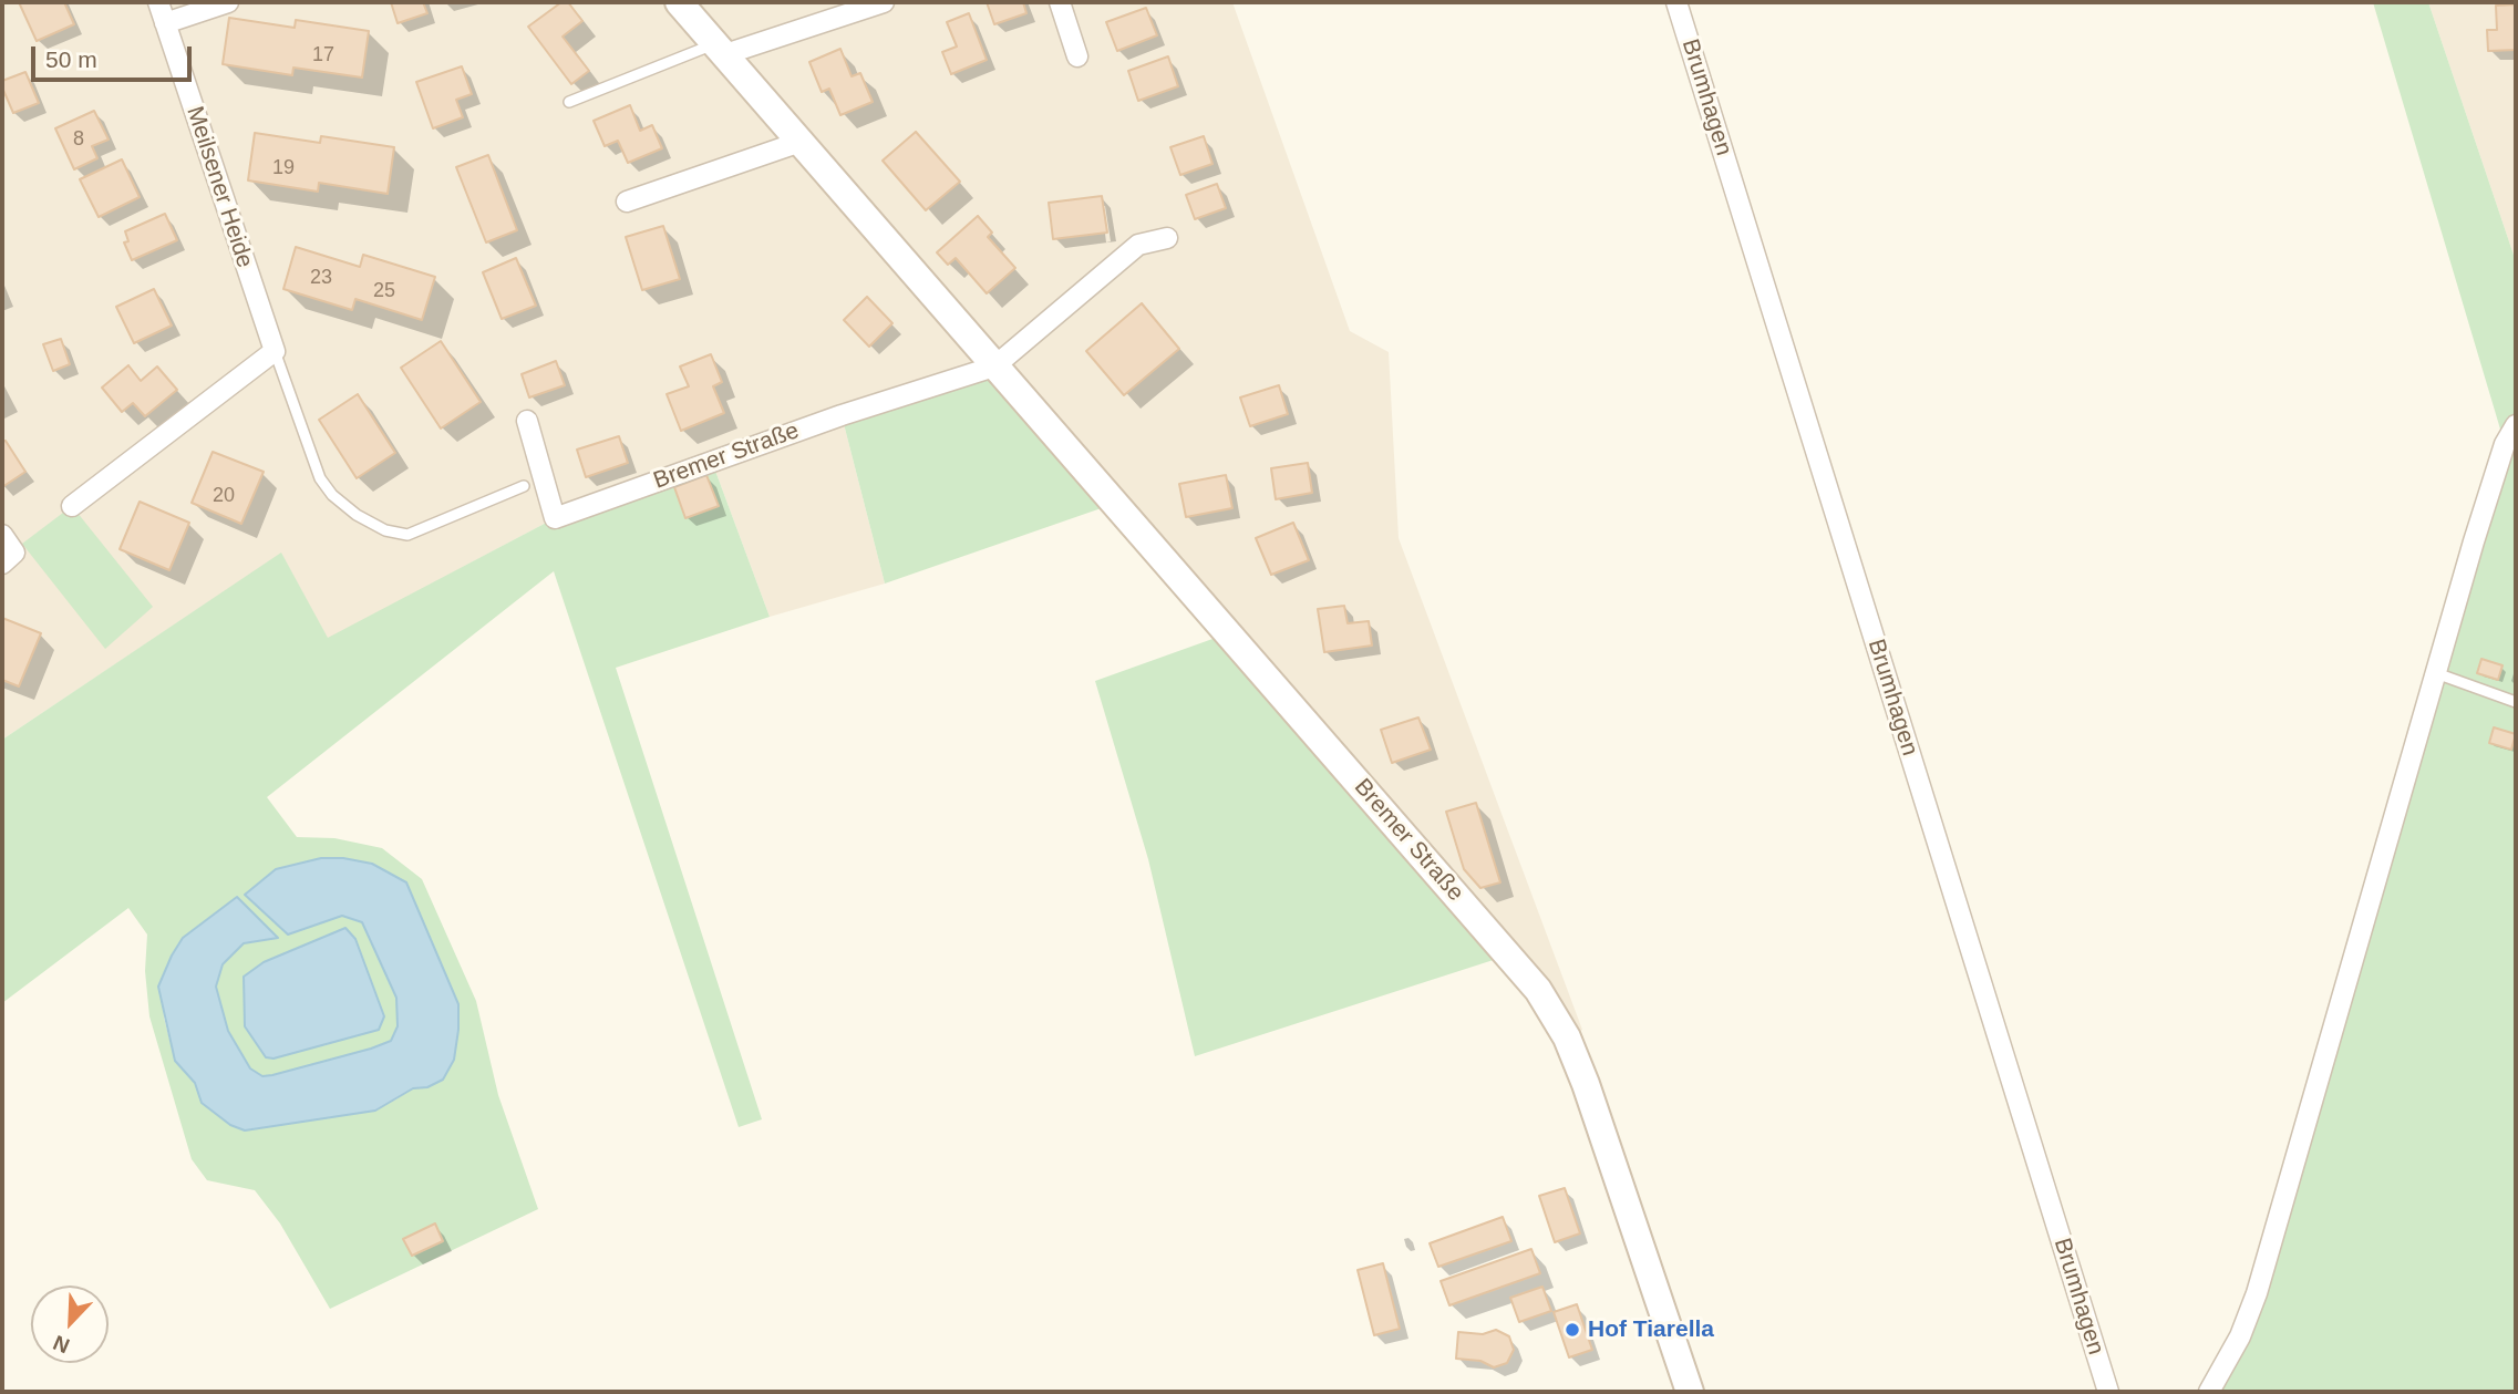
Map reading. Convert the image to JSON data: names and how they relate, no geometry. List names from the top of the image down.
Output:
{
  "streets": {
    "street": ["Brumhagen", "Meilsener Heide", "Bremer Straße"]
  },
  "places": ["Hof Tiarella"],
  "house_numbers": [
    "17",
    "8",
    "19",
    "23",
    "25",
    "20"
  ],
  "scale_bar": "50 m",
  "north": "bottom left"
}
